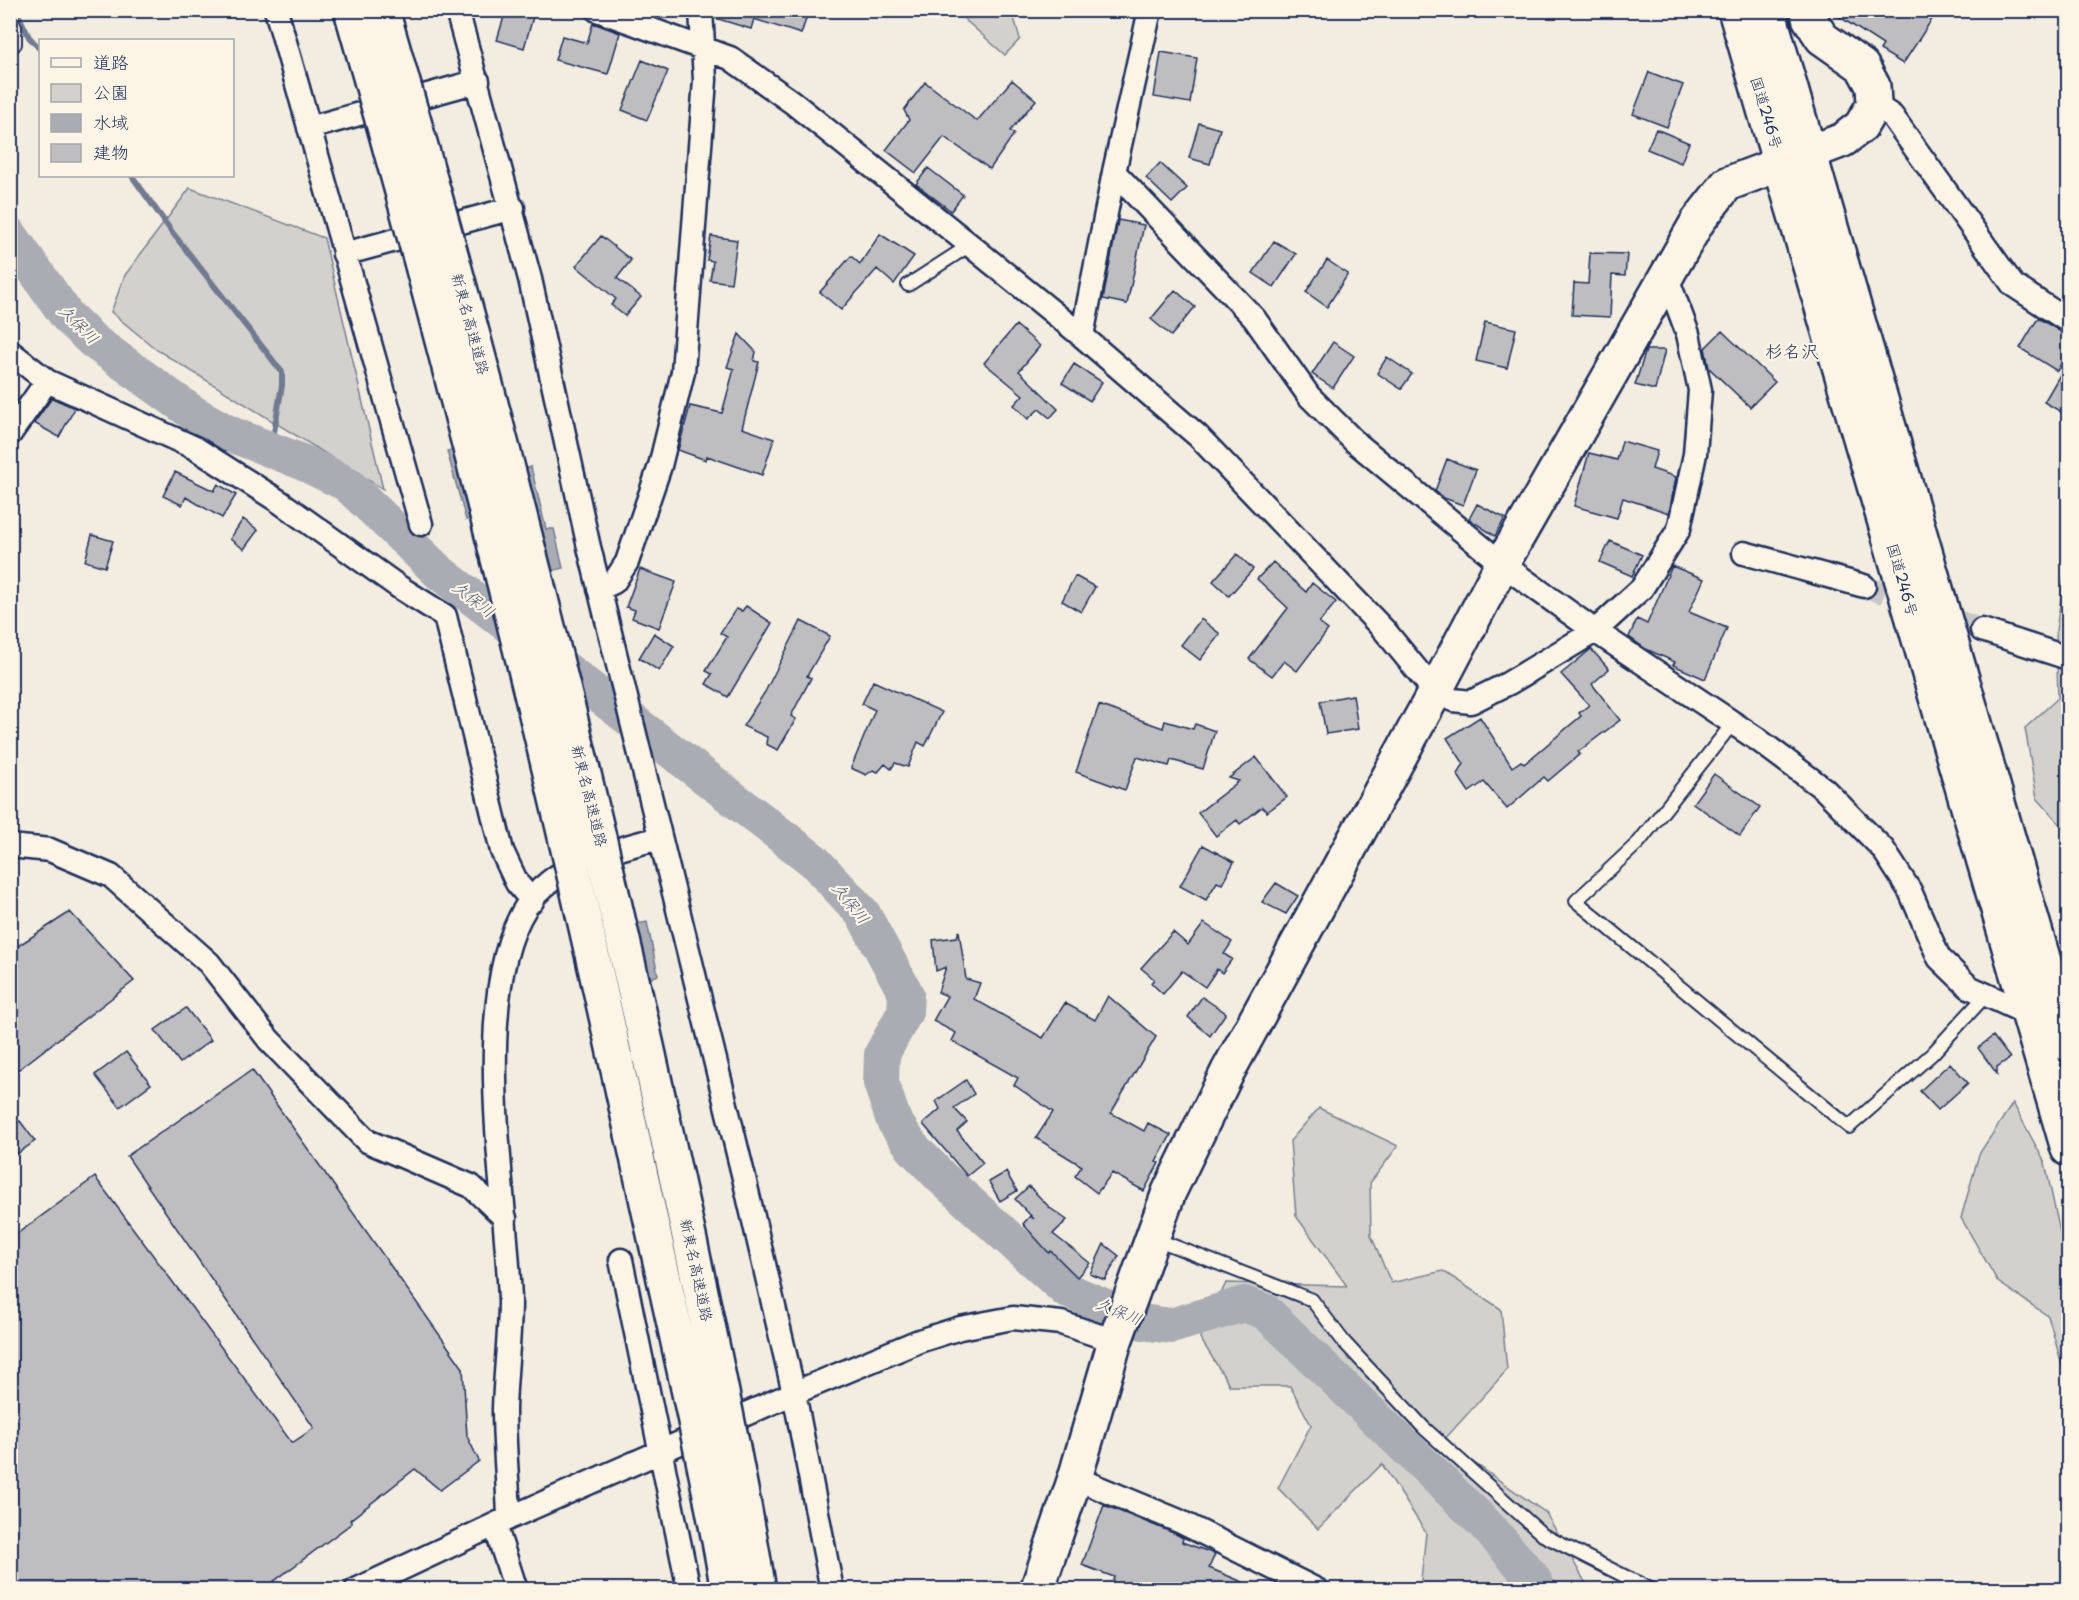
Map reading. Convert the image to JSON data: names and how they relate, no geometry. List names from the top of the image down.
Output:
{
  "streets": {
    "main road": ["国道246号", "新東名高速道路"]
  },
  "districts": ["杉名沢"],
  "water": ["久保川"],
  "legend": [
    "道路",
    "公園",
    "水域",
    "建物"
  ]
}
